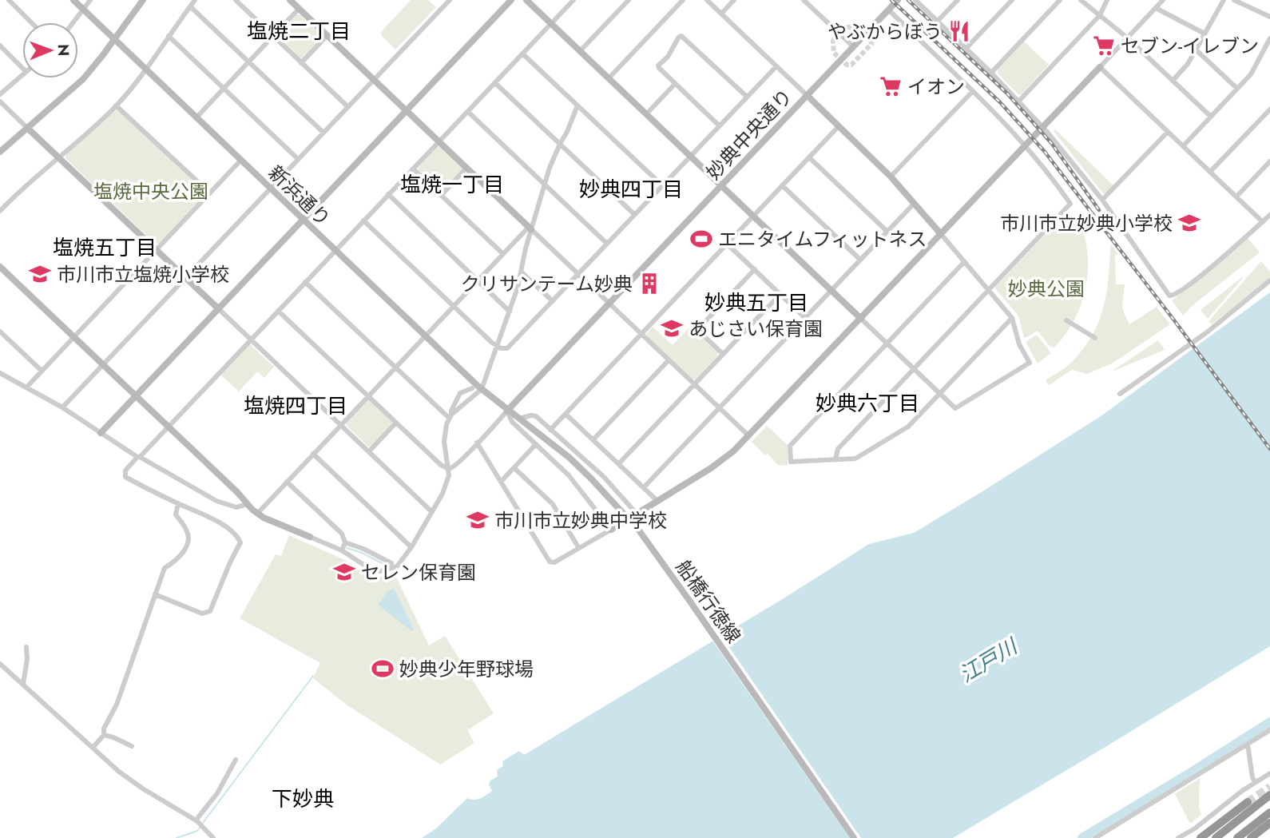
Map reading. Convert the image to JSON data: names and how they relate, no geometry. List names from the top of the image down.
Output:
{
  "streets": {
    "street": ["妙典中央通り", "新浜通り", "船橋行徳線"]
  },
  "crossings": [
    ["妙典中央通り", "新浜通り"],
    ["妙典中央通り", "船橋行徳線"],
    ["新浜通り", "船橋行徳線"]
  ],
  "districts": [
    "塩焼二丁目",
    "塩焼一丁目",
    "妙典四丁目",
    "塩焼五丁目",
    "妙典五丁目",
    "妙典六丁目",
    "塩焼四丁目",
    "下妙典"
  ],
  "water": ["江戸川"],
  "parks": ["塩焼中央公園", "妙典公園"],
  "places": {
    "restaurant": ["やぶからぼう"],
    "supermarket": ["セブン-イレブン", "イオン"],
    "school or university": [
      "市川市立妙典小学校",
      "市川市立塩焼小学校",
      "あじさい保育園",
      "市川市立妙典中学校",
      "セレン保育園"
    ],
    "sports": ["エニタイムフィットネス", "妙典少年野球場"],
    "building": ["クリサンテーム妙典"]
  },
  "north": "right"
}
